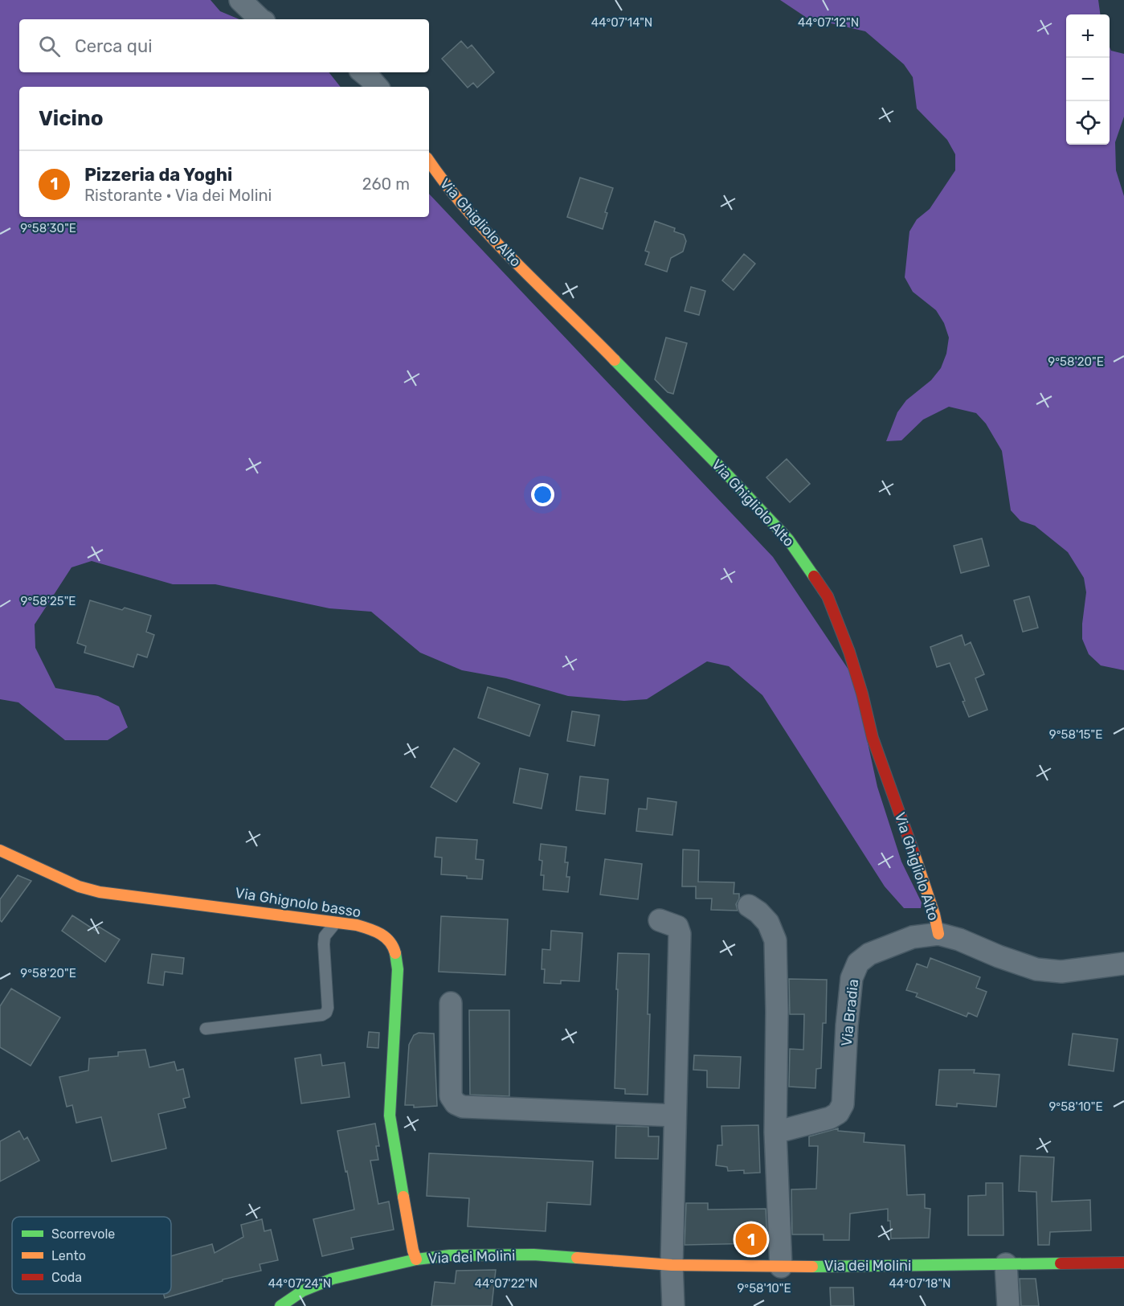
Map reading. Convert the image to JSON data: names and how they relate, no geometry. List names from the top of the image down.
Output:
{
  "streets": {
    "street": [
      "Via Ghigliolo Alto",
      "Via Ghignolo basso",
      "Via Bradia",
      "Via dei Molini"
    ]
  },
  "crossings": [
    ["Via Ghigliolo Alto", "Via Bradia"],
    ["Via Ghignolo basso", "Via dei Molini"]
  ],
  "legend": ["Scorrevole", "Lento", "Coda"],
  "page": {
    "map_buttons": ["+", "−"],
    "search": "Cerca qui",
    "heading": "Vicino",
    "list": [
      {
        "mark": "1",
        "name": "Pizzeria da Yoghi",
        "note": "Ristorante · Via dei Molini",
        "value": "260 m"
      }
    ],
    "pins": "1"
  },
  "coordinates": [
    "44°07'14\"N",
    "44°07'12\"N",
    "9°58'30\"E",
    "9°58'20\"E",
    "9°58'25\"E",
    "9°58'15\"E",
    "9°58'10\"E",
    "44°07'24\"N",
    "44°07'22\"N",
    "44°07'18\"N"
  ]
}
